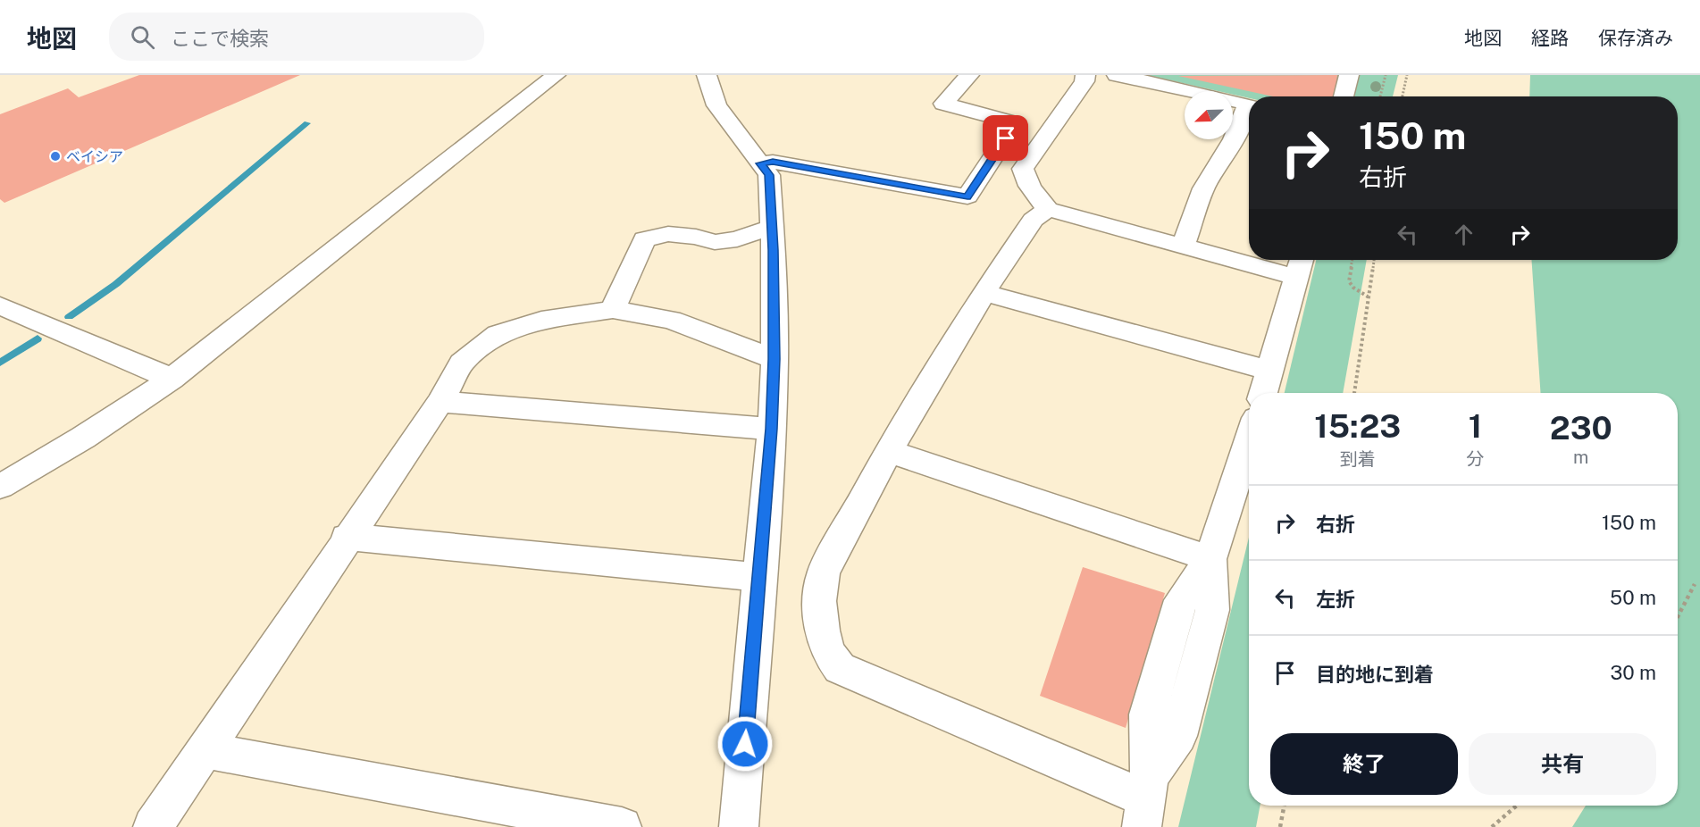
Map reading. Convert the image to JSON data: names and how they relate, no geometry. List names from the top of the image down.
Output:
{
  "places": ["ベイシア"],
  "north": "bottom left",
  "page": {
    "header": "地図",
    "search": "ここで検索",
    "nav": ["地図", "経路", "保存済み"],
    "turn": ["150 m", "右折"],
    "eta": [
      "15:23",
      "到着",
      "1",
      "分",
      "230",
      "m"
    ],
    "list": [
      {
        "name": "右折",
        "value": "150 m"
      },
      {
        "name": "左折",
        "value": "50 m"
      },
      {
        "name": "目的地に到着",
        "value": "30 m"
      }
    ],
    "buttons": ["終了", "共有"]
  }
}
